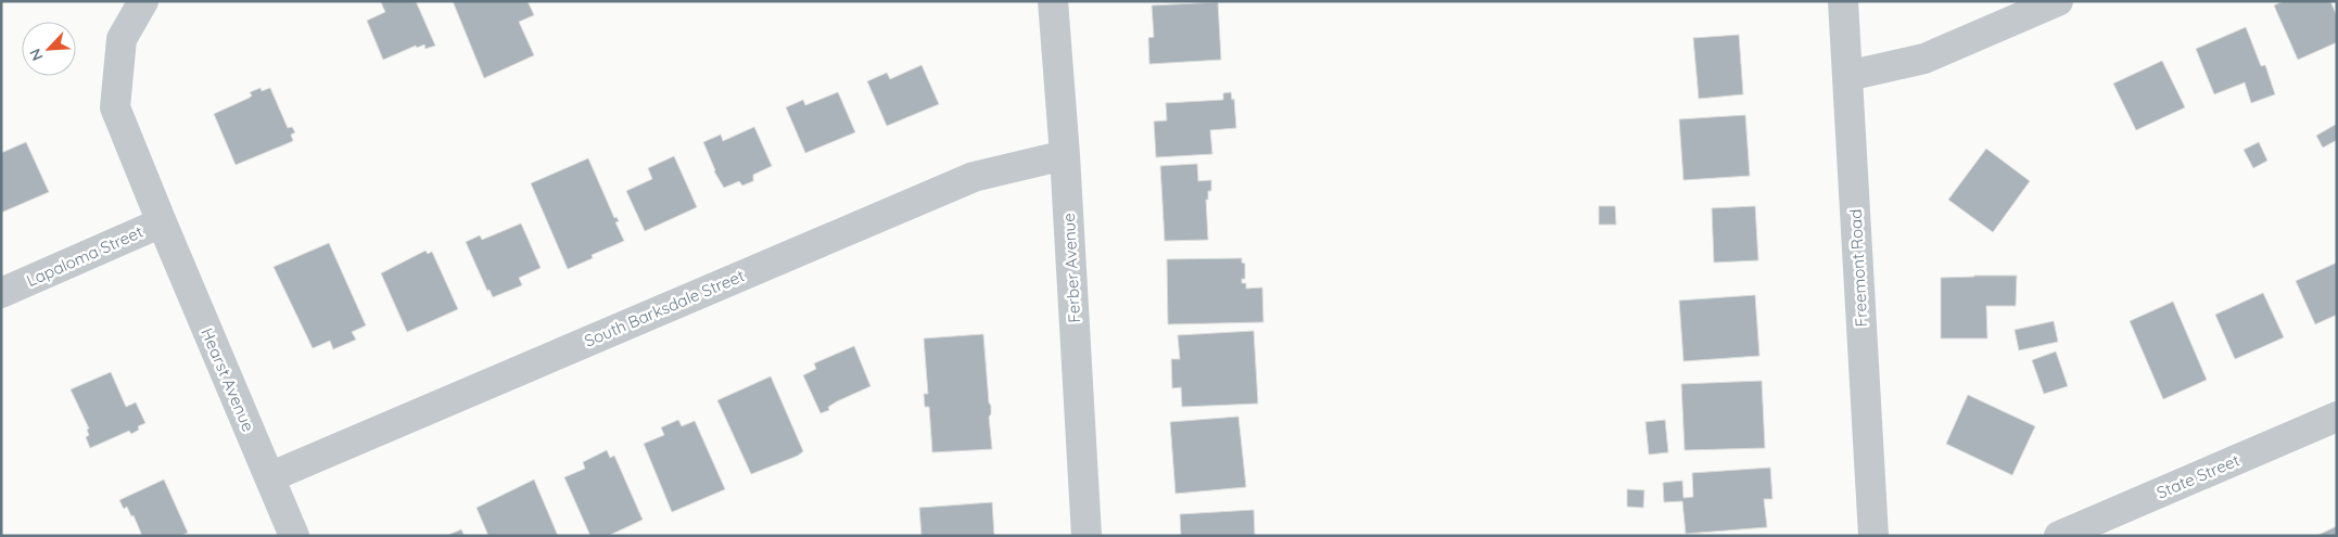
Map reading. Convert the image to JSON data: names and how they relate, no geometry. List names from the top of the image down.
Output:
{
  "streets": {
    "street": [
      "Lapaloma Street",
      "Ferber Avenue",
      "Freemont Road",
      "South Barksdale Street",
      "Hearst Avenue",
      "State Street"
    ]
  },
  "crossings": [
    ["Lapaloma Street", "Hearst Avenue"],
    ["Ferber Avenue", "South Barksdale Street"],
    ["South Barksdale Street", "Hearst Avenue"]
  ],
  "north": "bottom left"
}
